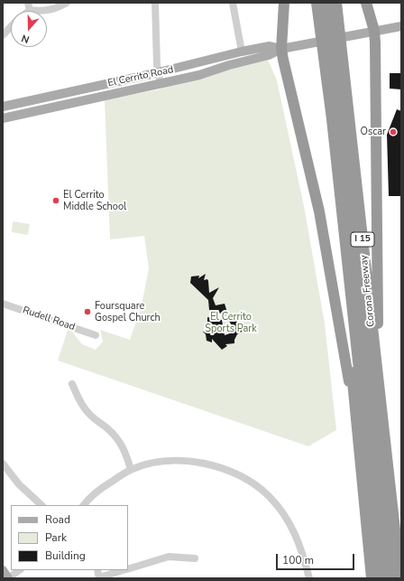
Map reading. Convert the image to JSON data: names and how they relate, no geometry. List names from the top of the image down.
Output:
{
  "streets": {
    "highway": ["I 15", "Corona Freeway"],
    "main road": ["El Cerrito Road"],
    "street": ["Rudell Road"]
  },
  "parks": ["El Cerrito Sports Park"],
  "places": ["Oscar", "El Cerrito Middle School", "Foursquare Gospel Church"],
  "legend": ["Road", "Park", "Building"],
  "scale_bar": "100 m",
  "north": "bottom"
}
